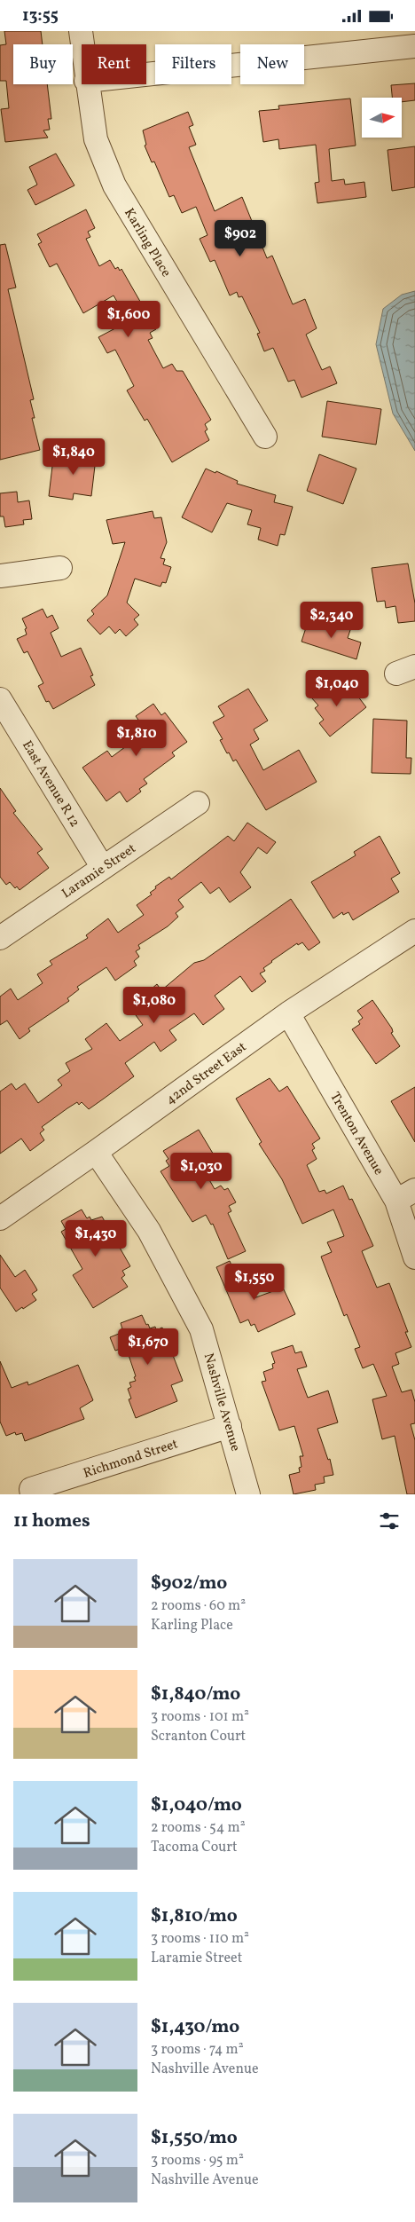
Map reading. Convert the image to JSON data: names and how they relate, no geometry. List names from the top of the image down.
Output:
{
  "streets": {
    "street": [
      "Karling Place",
      "East Avenue R 12",
      "Laramie Street",
      "42nd Street East",
      "Trenton Avenue",
      "Nashville Avenue",
      "Richmond Street"
    ]
  },
  "crossings": [
    ["East Avenue R 12", "Laramie Street"],
    ["42nd Street East", "Trenton Avenue"],
    ["42nd Street East", "Nashville Avenue"],
    ["Nashville Avenue", "Richmond Street"]
  ],
  "north": "right",
  "page": {
    "status": "13:55",
    "chip": [
      "Buy",
      "Rent",
      "Filters",
      "New"
    ],
    "price": [
      "$902",
      "$1,600",
      "$1,840",
      "$2,340",
      "$1,040",
      "$1,810",
      "$1,080",
      "$1,030",
      "$1,430",
      "$1,550",
      "$1,670"
    ],
    "heading": "11 homes",
    "list": [
      {
        "name": "$902/mo",
        "note": "2 rooms · 60 m² · Karling Place"
      },
      {
        "name": "$1,840/mo",
        "note": "3 rooms · 101 m² · Scranton Court"
      },
      {
        "name": "$1,040/mo",
        "note": "2 rooms · 54 m² · Tacoma Court"
      },
      {
        "name": "$1,810/mo",
        "note": "3 rooms · 110 m² · Laramie Street"
      },
      {
        "name": "$1,430/mo",
        "note": "3 rooms · 74 m² · Nashville Avenue"
      },
      {
        "name": "$1,550/mo",
        "note": "3 rooms · 95 m² · Nashville Avenue"
      }
    ]
  }
}
